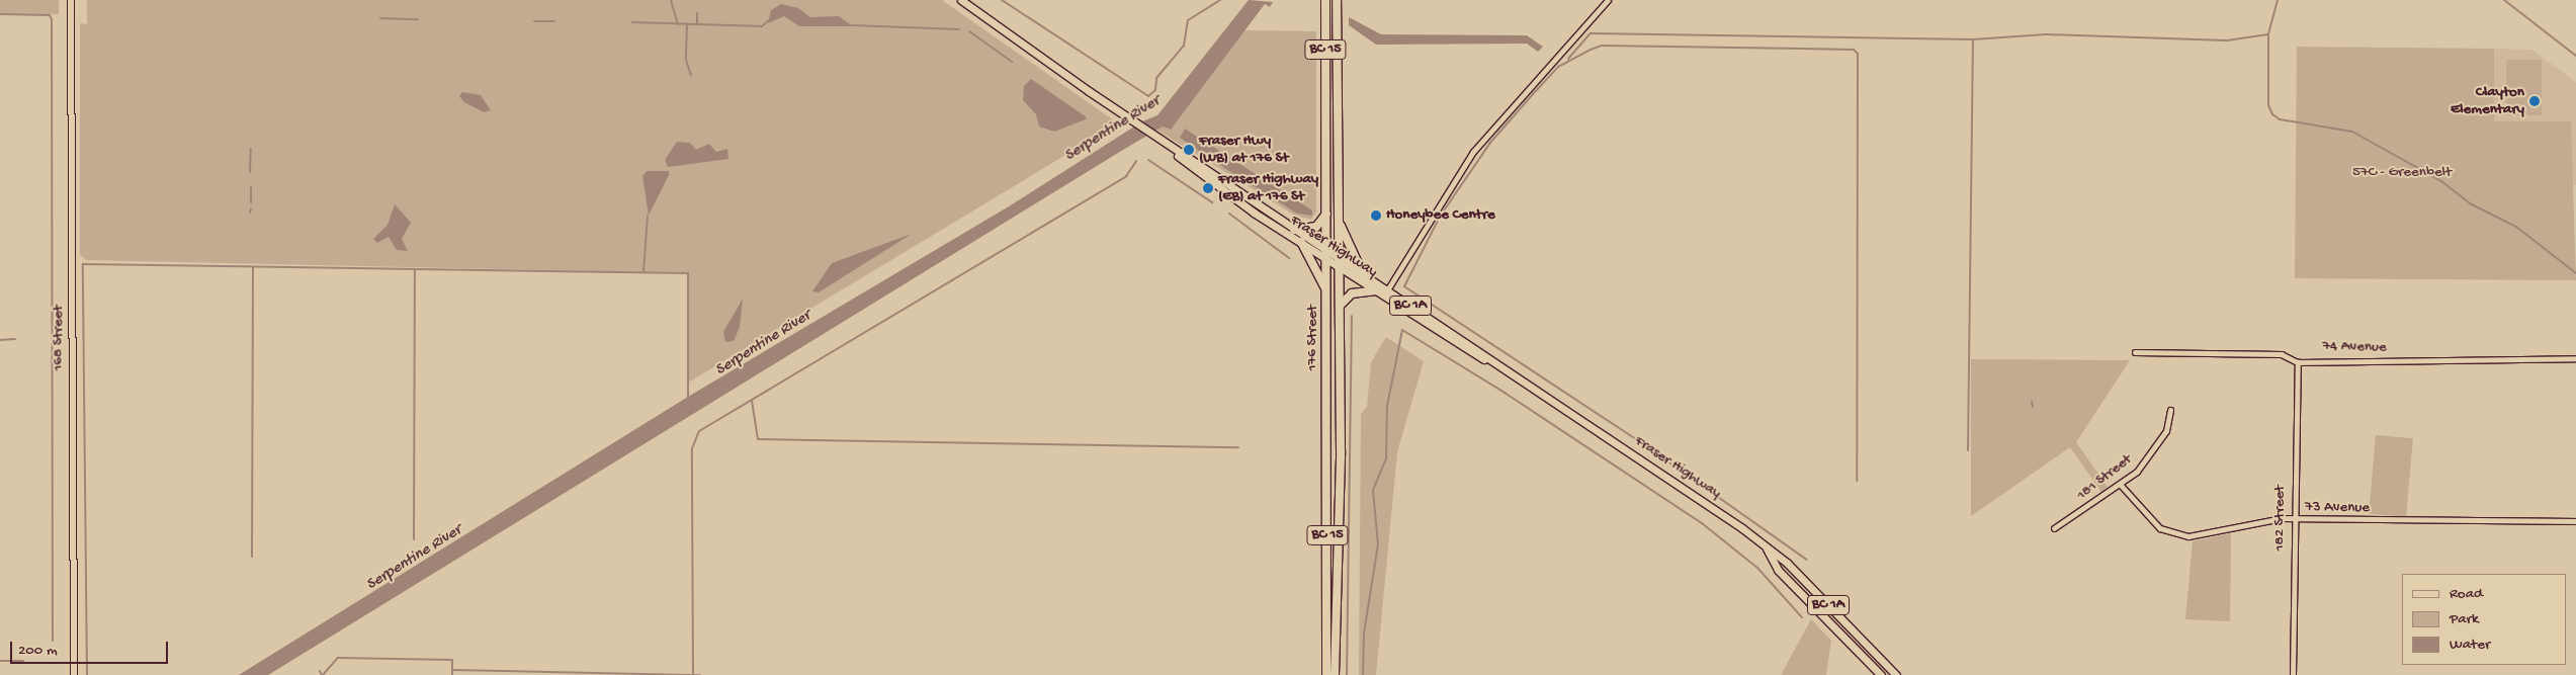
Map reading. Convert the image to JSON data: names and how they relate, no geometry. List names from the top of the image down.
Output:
{
  "streets": {
    "highway": ["BC 15", "176 Street"],
    "main road": ["Fraser Highway", "BC 1A", "168 Street"],
    "street": [
      "74 Avenue",
      "181 Street",
      "73 Avenue",
      "182 Street"
    ]
  },
  "crossings": [
    ["BC 15", "176 Street"],
    ["Fraser Highway", "176 Street"],
    ["74 Avenue", "182 Street"],
    ["181 Street", "73 Avenue"],
    ["73 Avenue", "182 Street"]
  ],
  "water": ["Serpentine River"],
  "parks": ["57C - Greenbelt"],
  "places": [
    "Clayton Elementary",
    "Fraser Hwy (WB) at 176 St",
    "Fraser Highway (EB) at 176 St",
    "Honeybee Centre"
  ],
  "legend": ["Road", "Park", "Water"],
  "scale_bar": "200 m"
}
